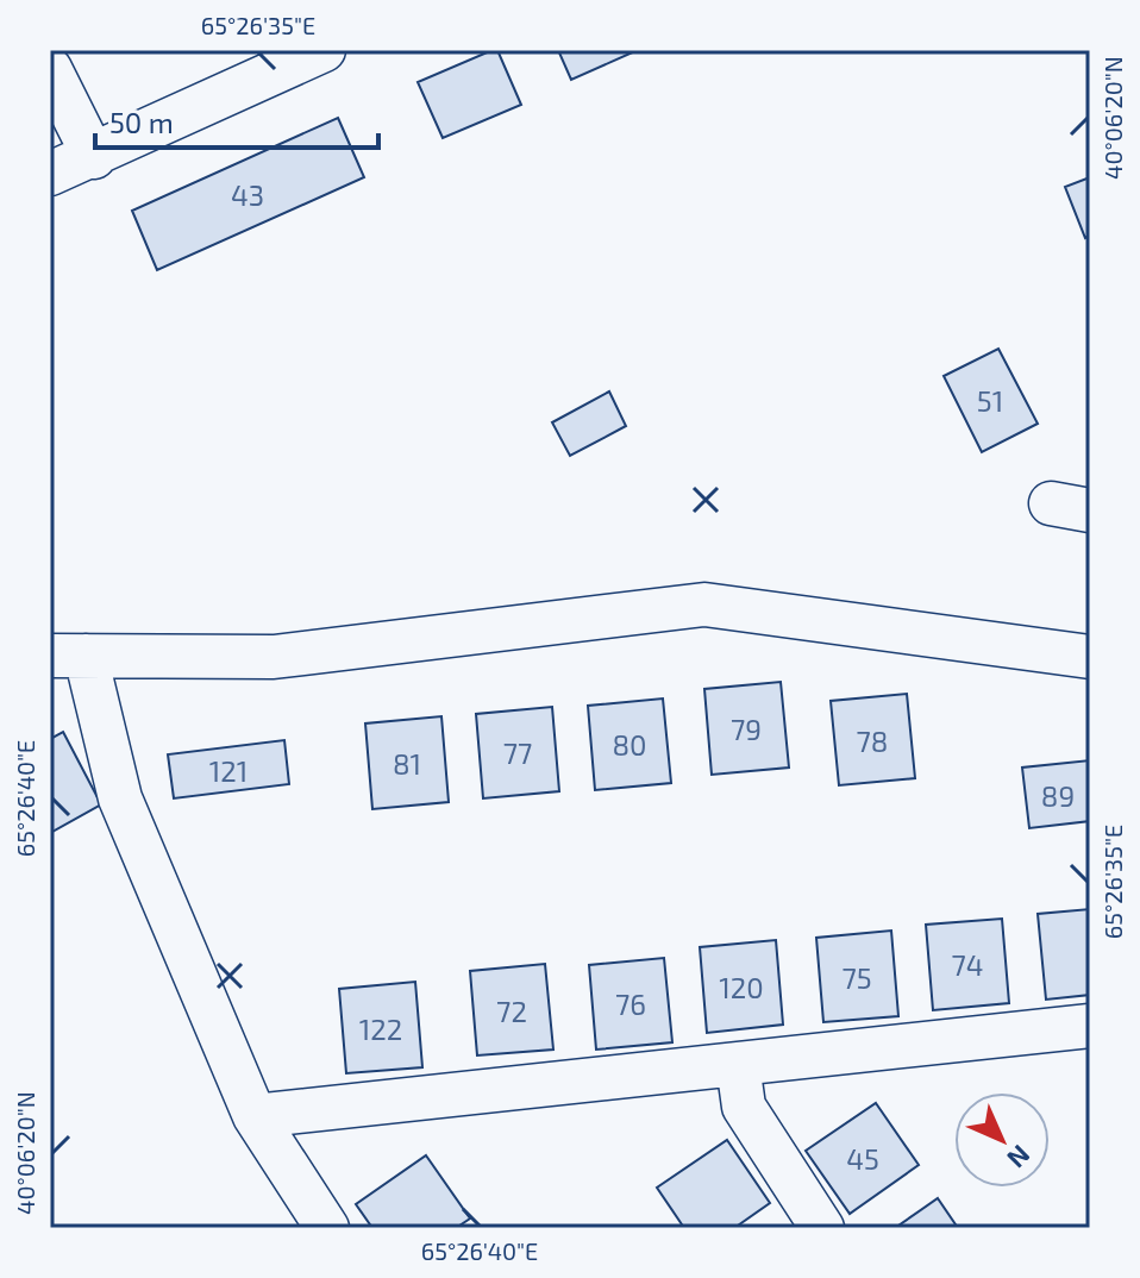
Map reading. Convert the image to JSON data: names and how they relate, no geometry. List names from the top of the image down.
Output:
{
  "house_numbers": [
    "43",
    "51",
    "79",
    "78",
    "80",
    "77",
    "81",
    "121",
    "89",
    "74",
    "75",
    "120",
    "76",
    "72",
    "122",
    "45"
  ],
  "scale_bar": "50 m",
  "north": "bottom right",
  "coordinates": ["65°26'35\"E", "40°06'20\"N", "65°26'40\"E"]
}
